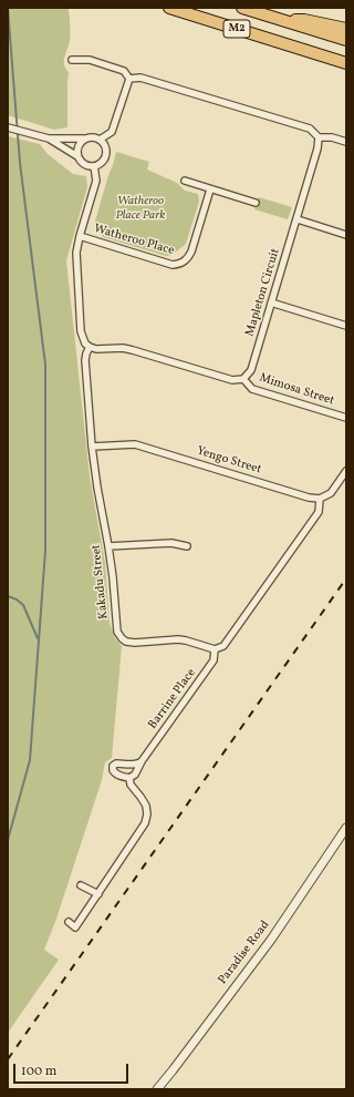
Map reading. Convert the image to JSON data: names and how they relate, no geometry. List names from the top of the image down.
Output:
{
  "streets": {
    "highway": ["M2"],
    "street": [
      "Watheroo Place",
      "Mapleton Circuit",
      "Mimosa Street",
      "Yengo Street",
      "Kakadu Street",
      "Barrine Place",
      "Paradise Road"
    ]
  },
  "crossings": [
    ["Mapleton Circuit", "Mimosa Street"],
    ["Yengo Street", "Kakadu Street"],
    ["Kakadu Street", "Barrine Place"]
  ],
  "parks": ["Watheroo Place Park"],
  "scale_bar": "100 m"
}
